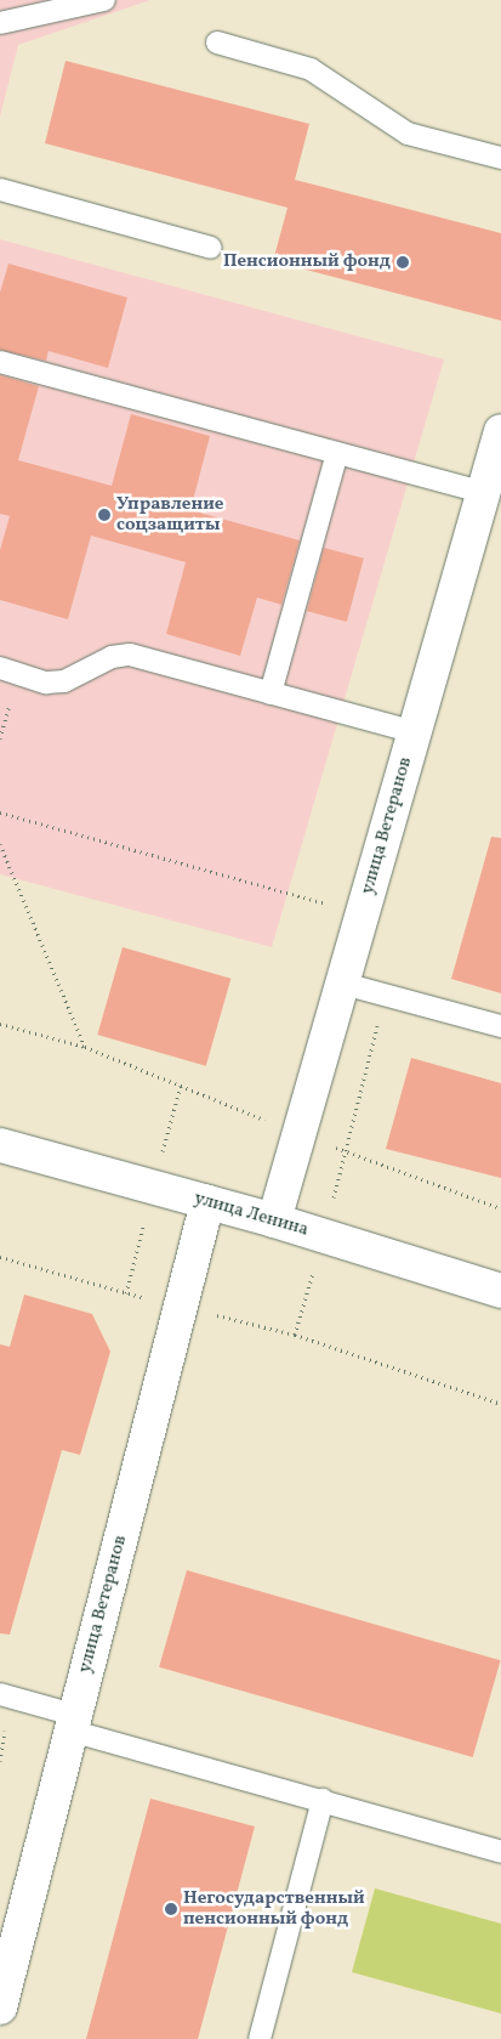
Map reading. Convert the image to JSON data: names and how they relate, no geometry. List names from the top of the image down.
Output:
{
  "streets": {
    "street": ["улица Ветеранов", "улица Ленина"]
  },
  "crossings": [
    ["улица Ветеранов", "улица Ленина"]
  ],
  "places": ["Пенсионный фонд", "Управление соцзащиты", "Негосударственный пенсионный фонд"]
}
